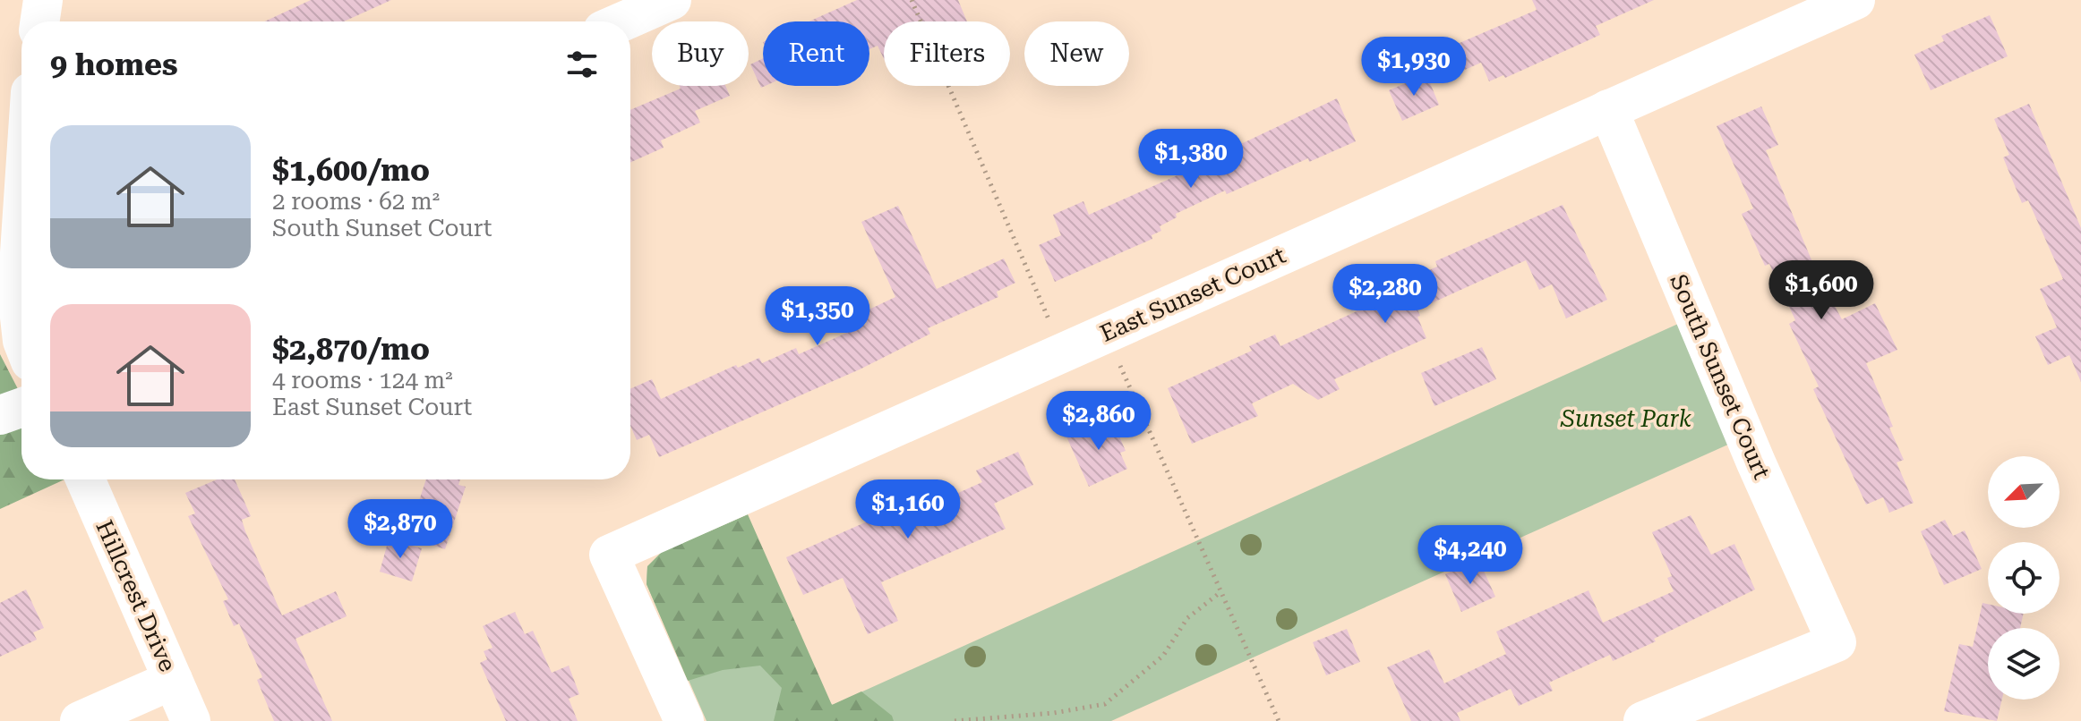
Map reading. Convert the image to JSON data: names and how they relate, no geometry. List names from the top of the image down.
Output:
{
  "streets": {
    "street": ["East Sunset Court", "South Sunset Court", "Hillcrest Drive"]
  },
  "crossings": [
    ["East Sunset Court", "South Sunset Court"]
  ],
  "parks": ["Sunset Park"],
  "north": "bottom left",
  "page": {
    "chip": [
      "Buy",
      "Rent",
      "Filters",
      "New"
    ],
    "heading": "9 homes",
    "price": [
      "$1,930",
      "$1,380",
      "$1,600",
      "$2,280",
      "$1,350",
      "$2,860",
      "$1,160",
      "$2,870",
      "$4,240"
    ],
    "list": [
      {
        "name": "$1,600/mo",
        "note": "2 rooms · 62 m² · South Sunset Court"
      },
      {
        "name": "$2,870/mo",
        "note": "4 rooms · 124 m² · East Sunset Court"
      }
    ]
  }
}
